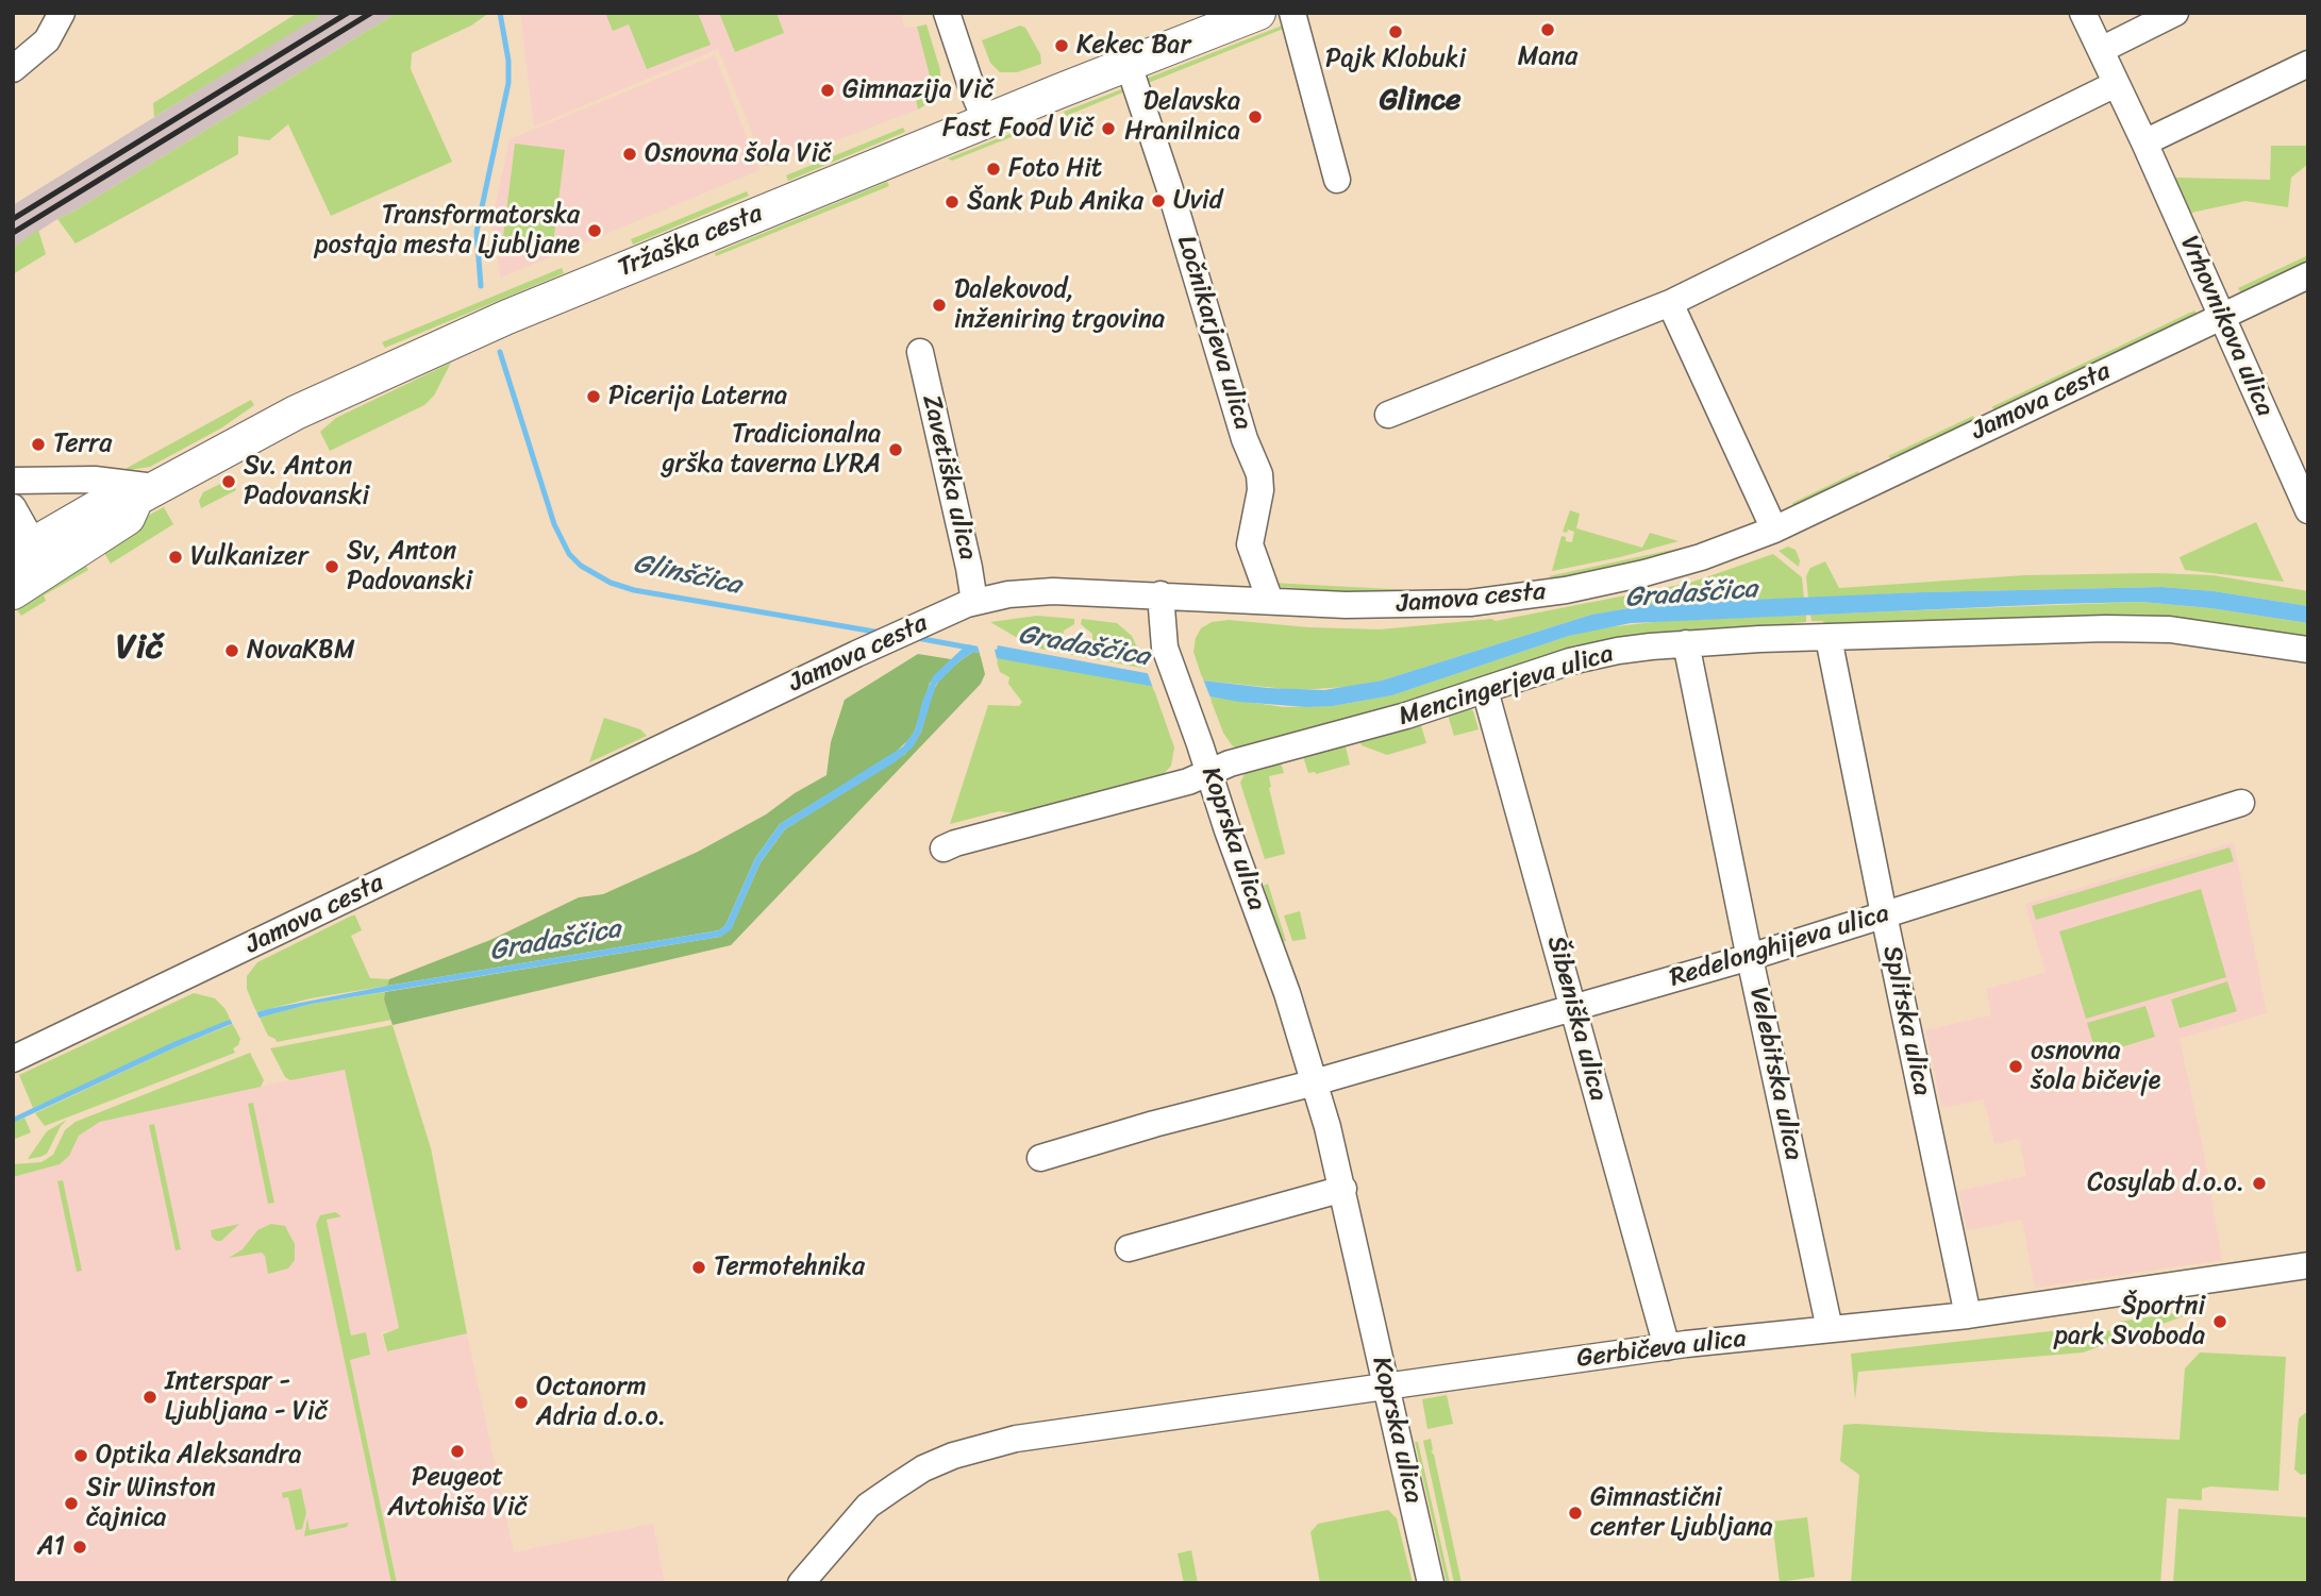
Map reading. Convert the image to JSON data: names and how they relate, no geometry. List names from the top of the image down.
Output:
{
  "streets": {
    "main road": ["Tržaška cesta"],
    "street": [
      "Vrhovnikova ulica",
      "Ločnikarjeva ulica",
      "Jamova cesta",
      "Zavetiška ulica",
      "Mencingerjeva ulica",
      "Koprska ulica",
      "Redelonghijeva ulica",
      "Šibeniška ulica",
      "Splitska ulica",
      "Velebitska ulica",
      "Gerbičeva ulica"
    ]
  },
  "crossings": [
    ["Tržaška cesta", "Ločnikarjeva ulica"],
    ["Vrhovnikova ulica", "Jamova cesta"],
    ["Ločnikarjeva ulica", "Jamova cesta"],
    ["Jamova cesta", "Zavetiška ulica"],
    ["Jamova cesta", "Koprska ulica"],
    ["Mencingerjeva ulica", "Koprska ulica"],
    ["Mencingerjeva ulica", "Šibeniška ulica"],
    ["Mencingerjeva ulica", "Splitska ulica"],
    ["Mencingerjeva ulica", "Velebitska ulica"],
    ["Koprska ulica", "Redelonghijeva ulica"],
    ["Koprska ulica", "Gerbičeva ulica"],
    ["Redelonghijeva ulica", "Šibeniška ulica"],
    ["Redelonghijeva ulica", "Splitska ulica"],
    ["Redelonghijeva ulica", "Velebitska ulica"],
    ["Šibeniška ulica", "Gerbičeva ulica"],
    ["Splitska ulica", "Gerbičeva ulica"],
    ["Velebitska ulica", "Gerbičeva ulica"]
  ],
  "districts": ["Glince", "Vič"],
  "water": ["Glinščica", "Gradaščica"],
  "places": [
    "Mana",
    "Pajk Klobuki",
    "Kekec Bar",
    "Gimnazija Vič",
    "Delavska Hranilnica",
    "Fast Food Vič",
    "Osnovna šola Vič",
    "Foto Hit",
    "Uvid",
    "Šank Pub Anika",
    "Transformatorska postaja mesta Ljubljane",
    "Dalekovod, inženiring trgovina",
    "Picerija Laterna",
    "Terra",
    "Tradicionalna grška taverna LYRA",
    "Sv. Anton Padovanski",
    "Vulkanizer",
    "Sv, Anton Padovanski",
    "NovaKBM",
    "osnovna šola bičevje",
    "Cosylab d.o.o.",
    "Termotehnika",
    "Športni park Svoboda",
    "Interspar - Ljubljana - Vič",
    "Octanorm Adria d.o.o.",
    "Peugeot Avtohiša Vič",
    "Optika Aleksandra",
    "Sir Winston čajnica",
    "Gimnastični center Ljubljana",
    "A1"
  ]
}
